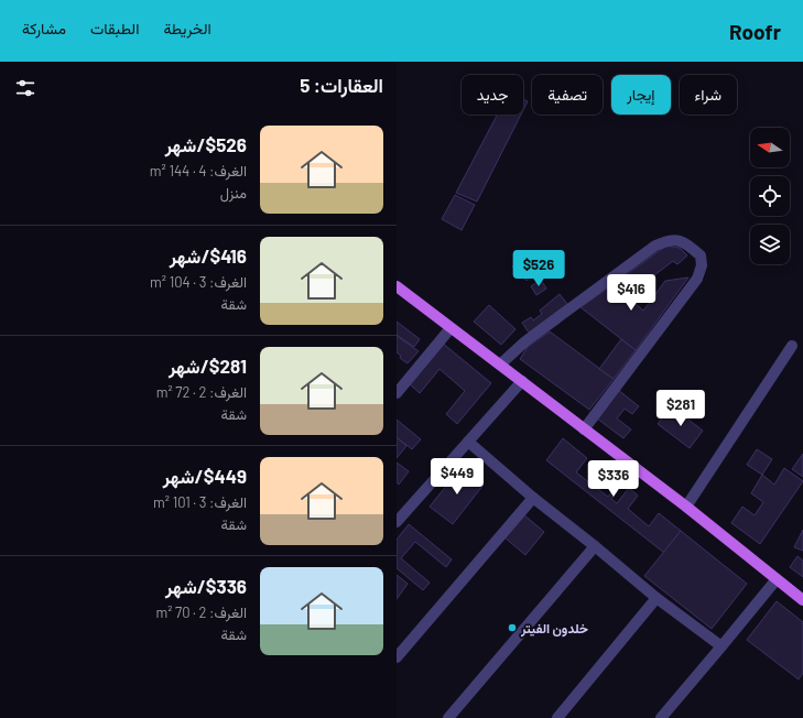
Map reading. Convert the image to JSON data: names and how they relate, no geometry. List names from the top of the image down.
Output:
{
  "places": ["خلدون الفيتر"],
  "north": "left",
  "page": {
    "header": "Roofr",
    "nav": ["الخريطة", "الطبقات", "مشاركة"],
    "heading": "العقارات: 5",
    "chip": [
      "شراء",
      "إيجار",
      "تصفية",
      "جديد"
    ],
    "list": [
      {
        "name": "$526/شهر",
        "note": "الغرف: 4 · 144 m² · منزل"
      },
      {
        "name": "$416/شهر",
        "note": "الغرف: 3 · 104 m² · شقة"
      },
      {
        "name": "$281/شهر",
        "note": "الغرف: 2 · 72 m² · شقة"
      },
      {
        "name": "$449/شهر",
        "note": "الغرف: 3 · 101 m² · شقة"
      },
      {
        "name": "$336/شهر",
        "note": "الغرف: 2 · 70 m² · شقة"
      }
    ],
    "price": [
      "$526",
      "$416",
      "$281",
      "$449",
      "$336"
    ]
  }
}
